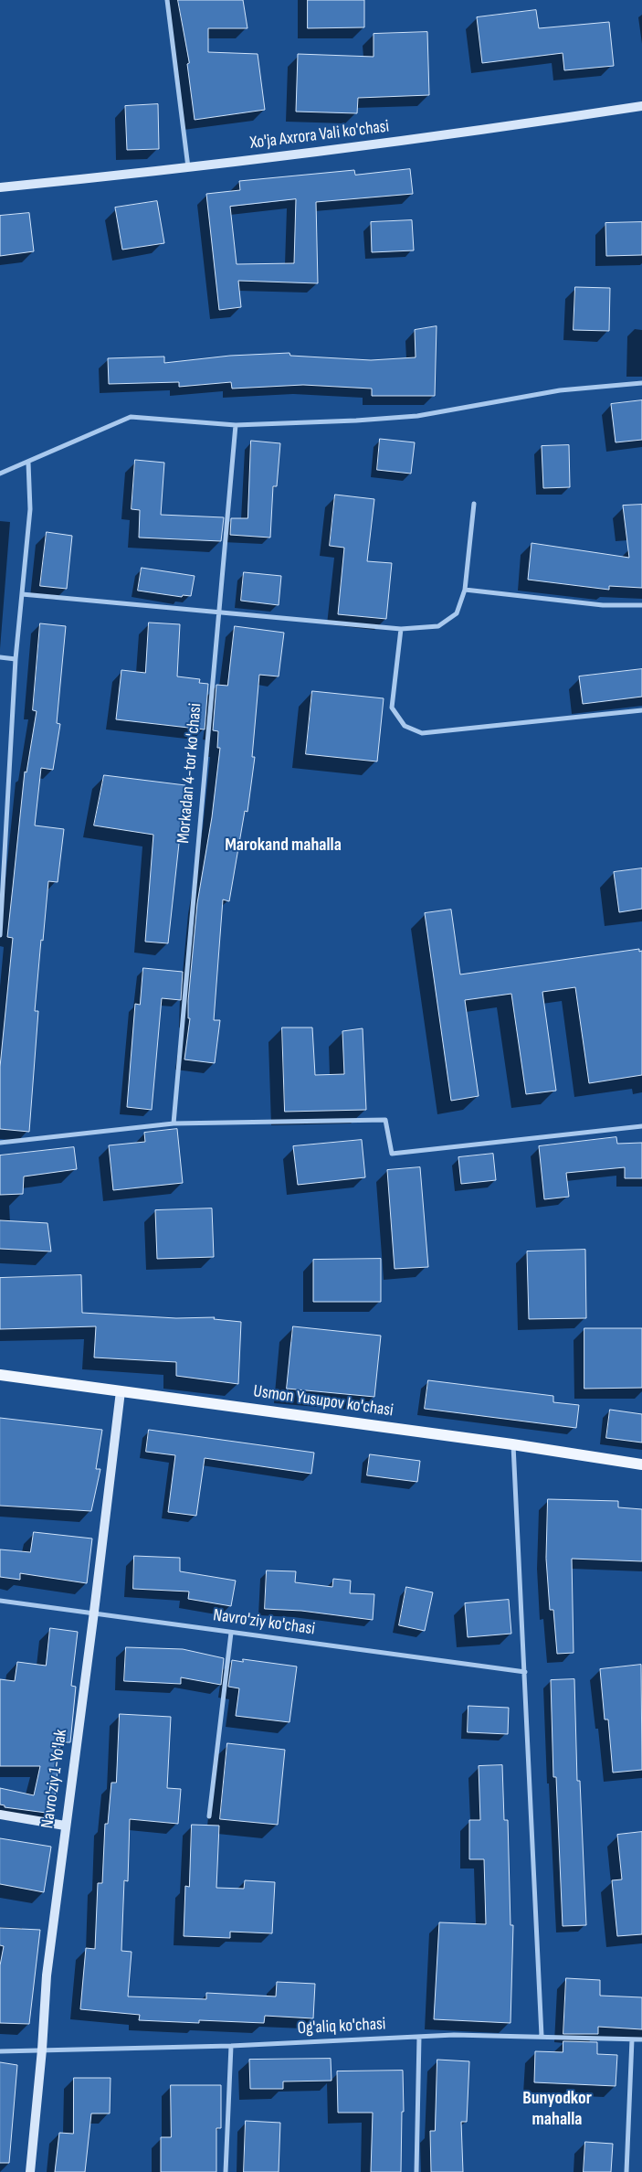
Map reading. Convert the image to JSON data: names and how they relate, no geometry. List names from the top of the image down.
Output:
{
  "streets": {
    "main road": ["Usmon Yusupov ko'chasi"],
    "street": [
      "Xo'ja Axrora Vali ko'chasi",
      "Morkadan 4-tor ko'chasi",
      "Navro'ziy ko'chasi",
      "Navro'ziy 1-Yo'lak",
      "Og'aliq ko'chasi"
    ]
  },
  "crossings": [
    ["Usmon Yusupov ko'chasi", "Navro'ziy 1-Yo'lak"],
    ["Navro'ziy ko'chasi", "Navro'ziy 1-Yo'lak"],
    ["Navro'ziy 1-Yo'lak", "Og'aliq ko'chasi"]
  ],
  "districts": ["Marokand mahalla", "Bunyodkor mahalla"]
}
